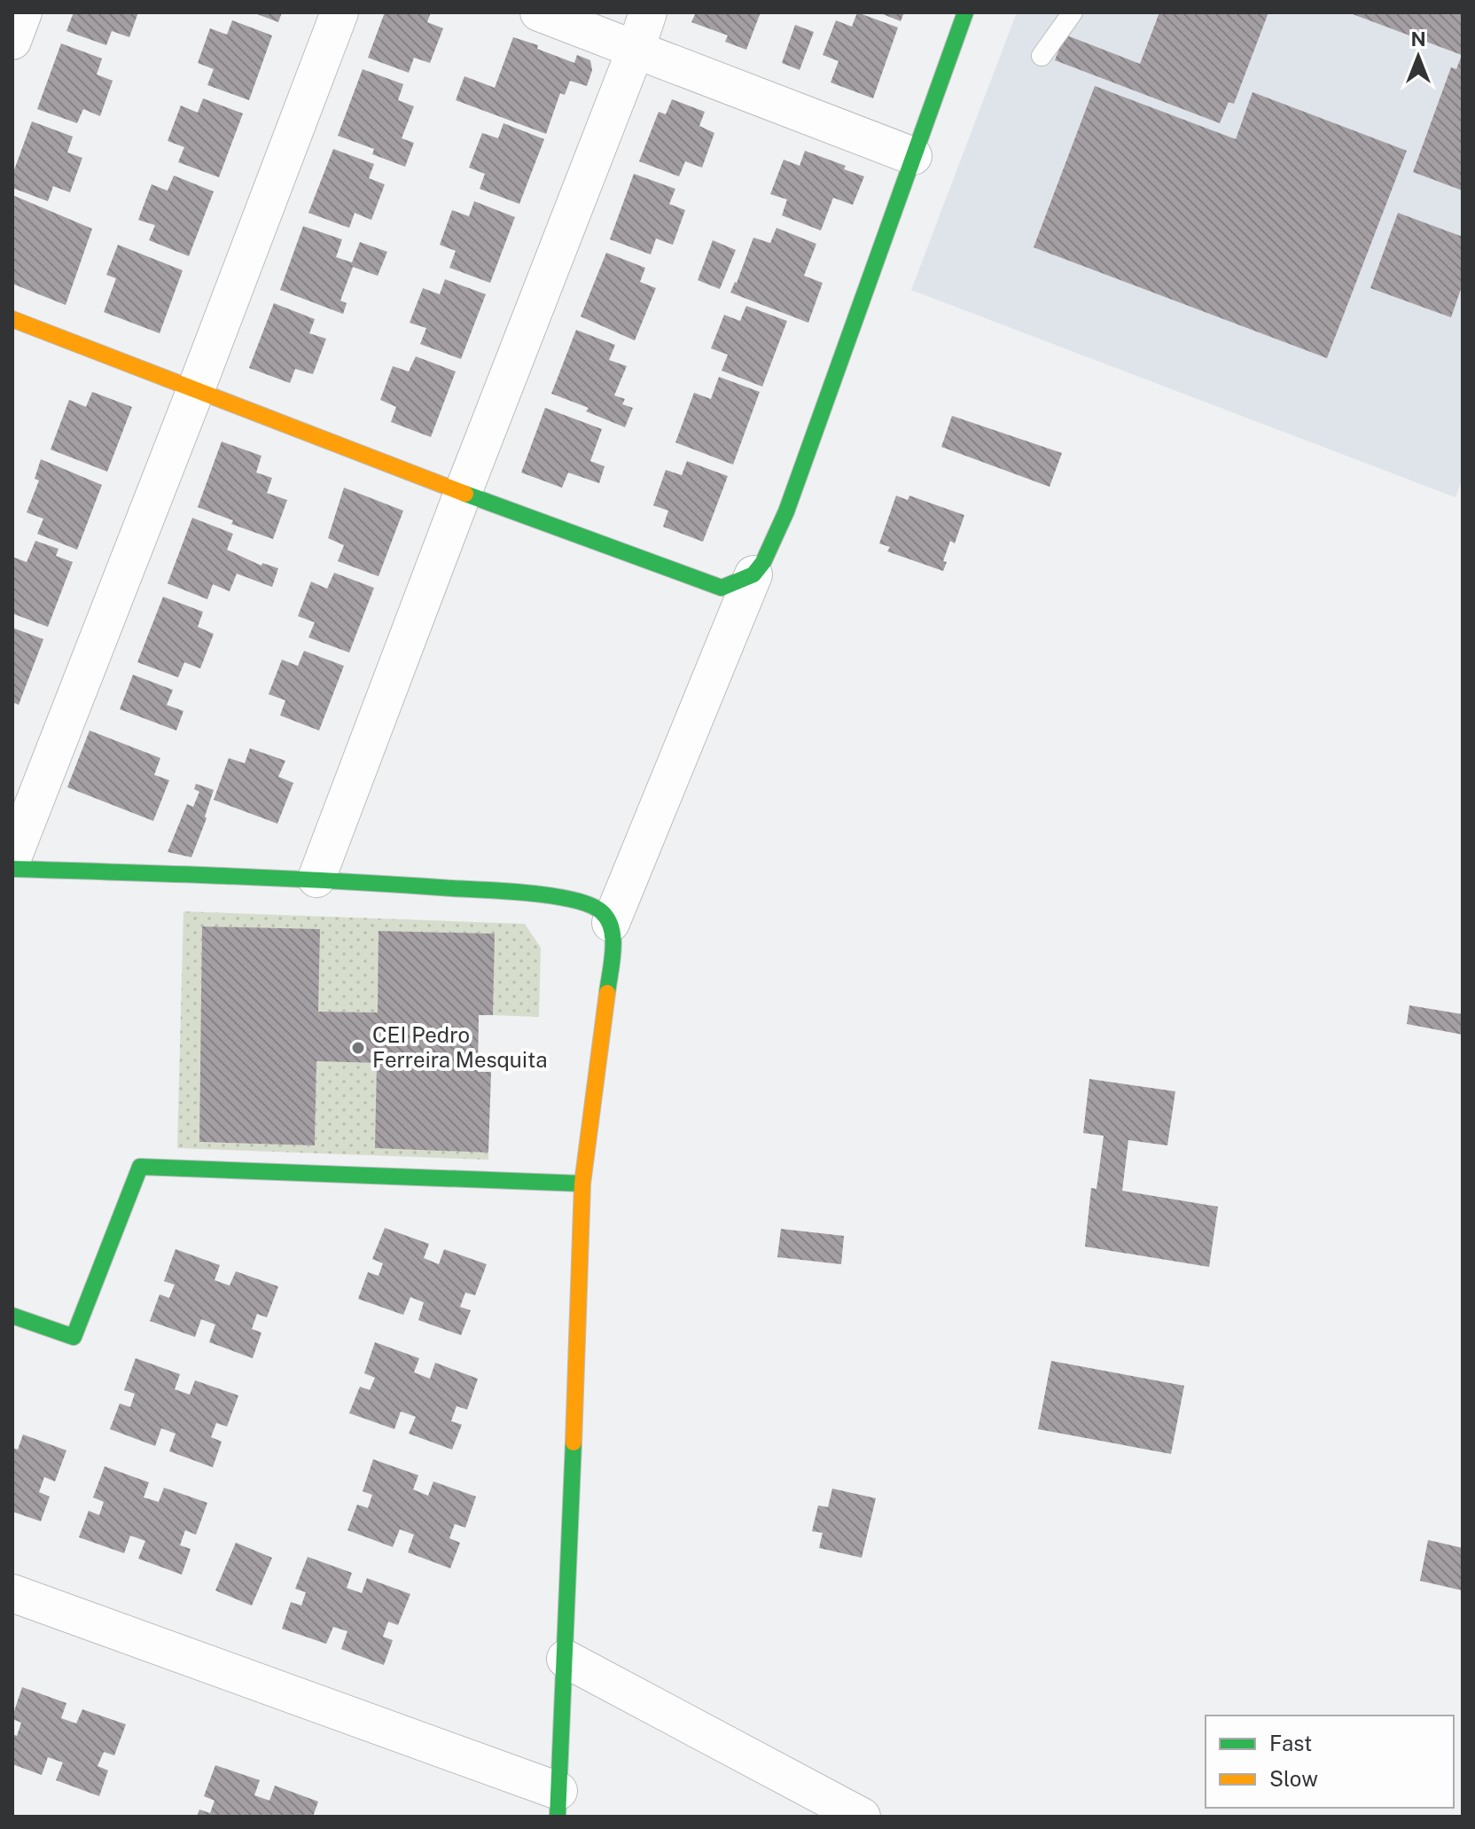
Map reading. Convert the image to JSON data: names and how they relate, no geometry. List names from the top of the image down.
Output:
{
  "places": ["CEI Pedro Ferreira Mesquita"],
  "legend": ["Fast", "Slow"],
  "north": "top"
}
